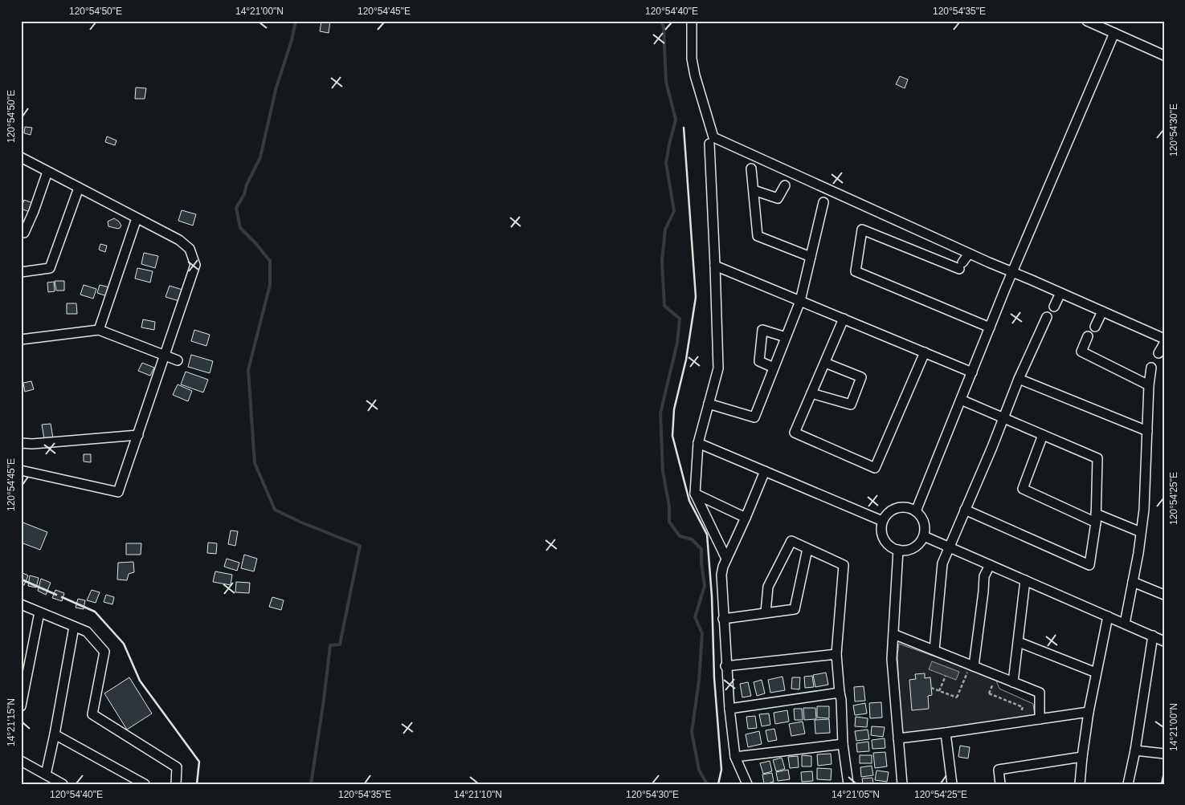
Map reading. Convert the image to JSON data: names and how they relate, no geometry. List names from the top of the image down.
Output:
{
  "coordinates": [
    "120°54'50\"E",
    "14°21'00\"N",
    "120°54'45\"E",
    "120°54'40\"E",
    "120°54'35\"E",
    "120°54'30\"E",
    "120°54'25\"E",
    "14°21'15\"N",
    "14°21'10\"N",
    "14°21'05\"N"
  ]
}
